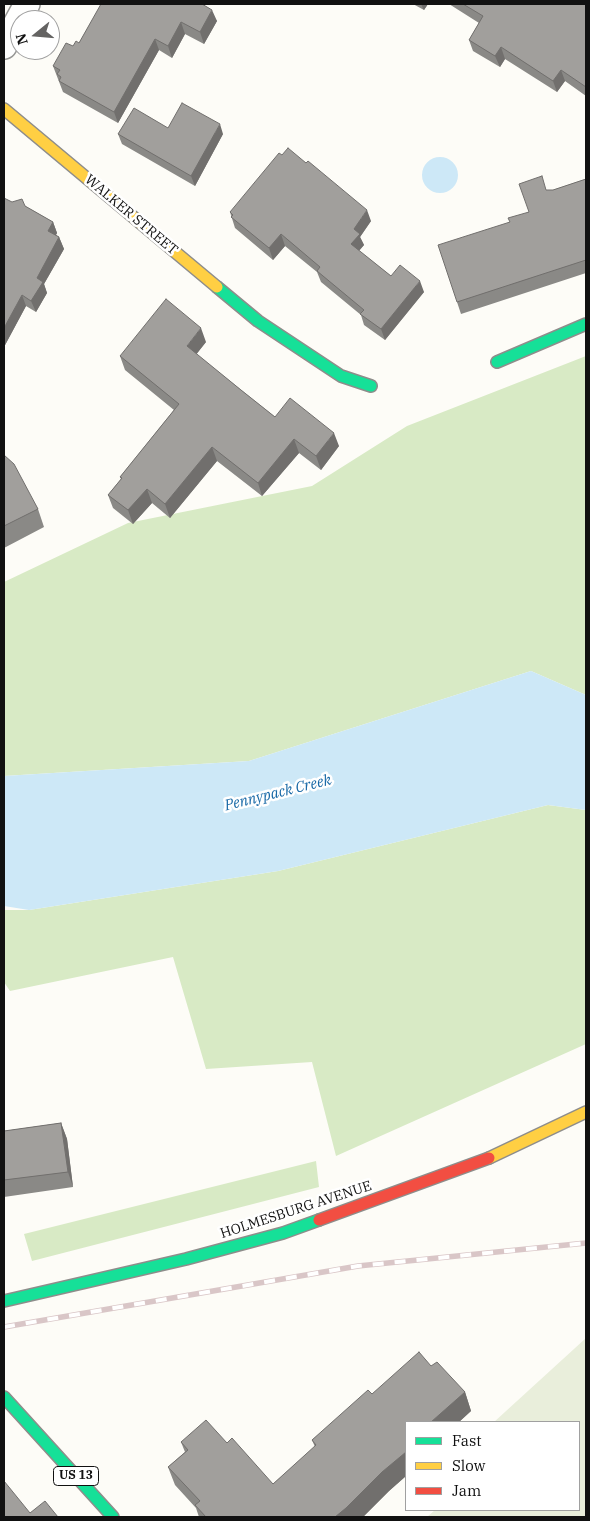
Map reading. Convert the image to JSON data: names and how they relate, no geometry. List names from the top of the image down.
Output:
{
  "streets": {
    "street": ["WALKER STREET", "HOLMESBURG AVENUE", "US 13"]
  },
  "water": ["Pennypack Creek"],
  "legend": ["Fast", "Slow", "Jam"],
  "north": "left"
}
